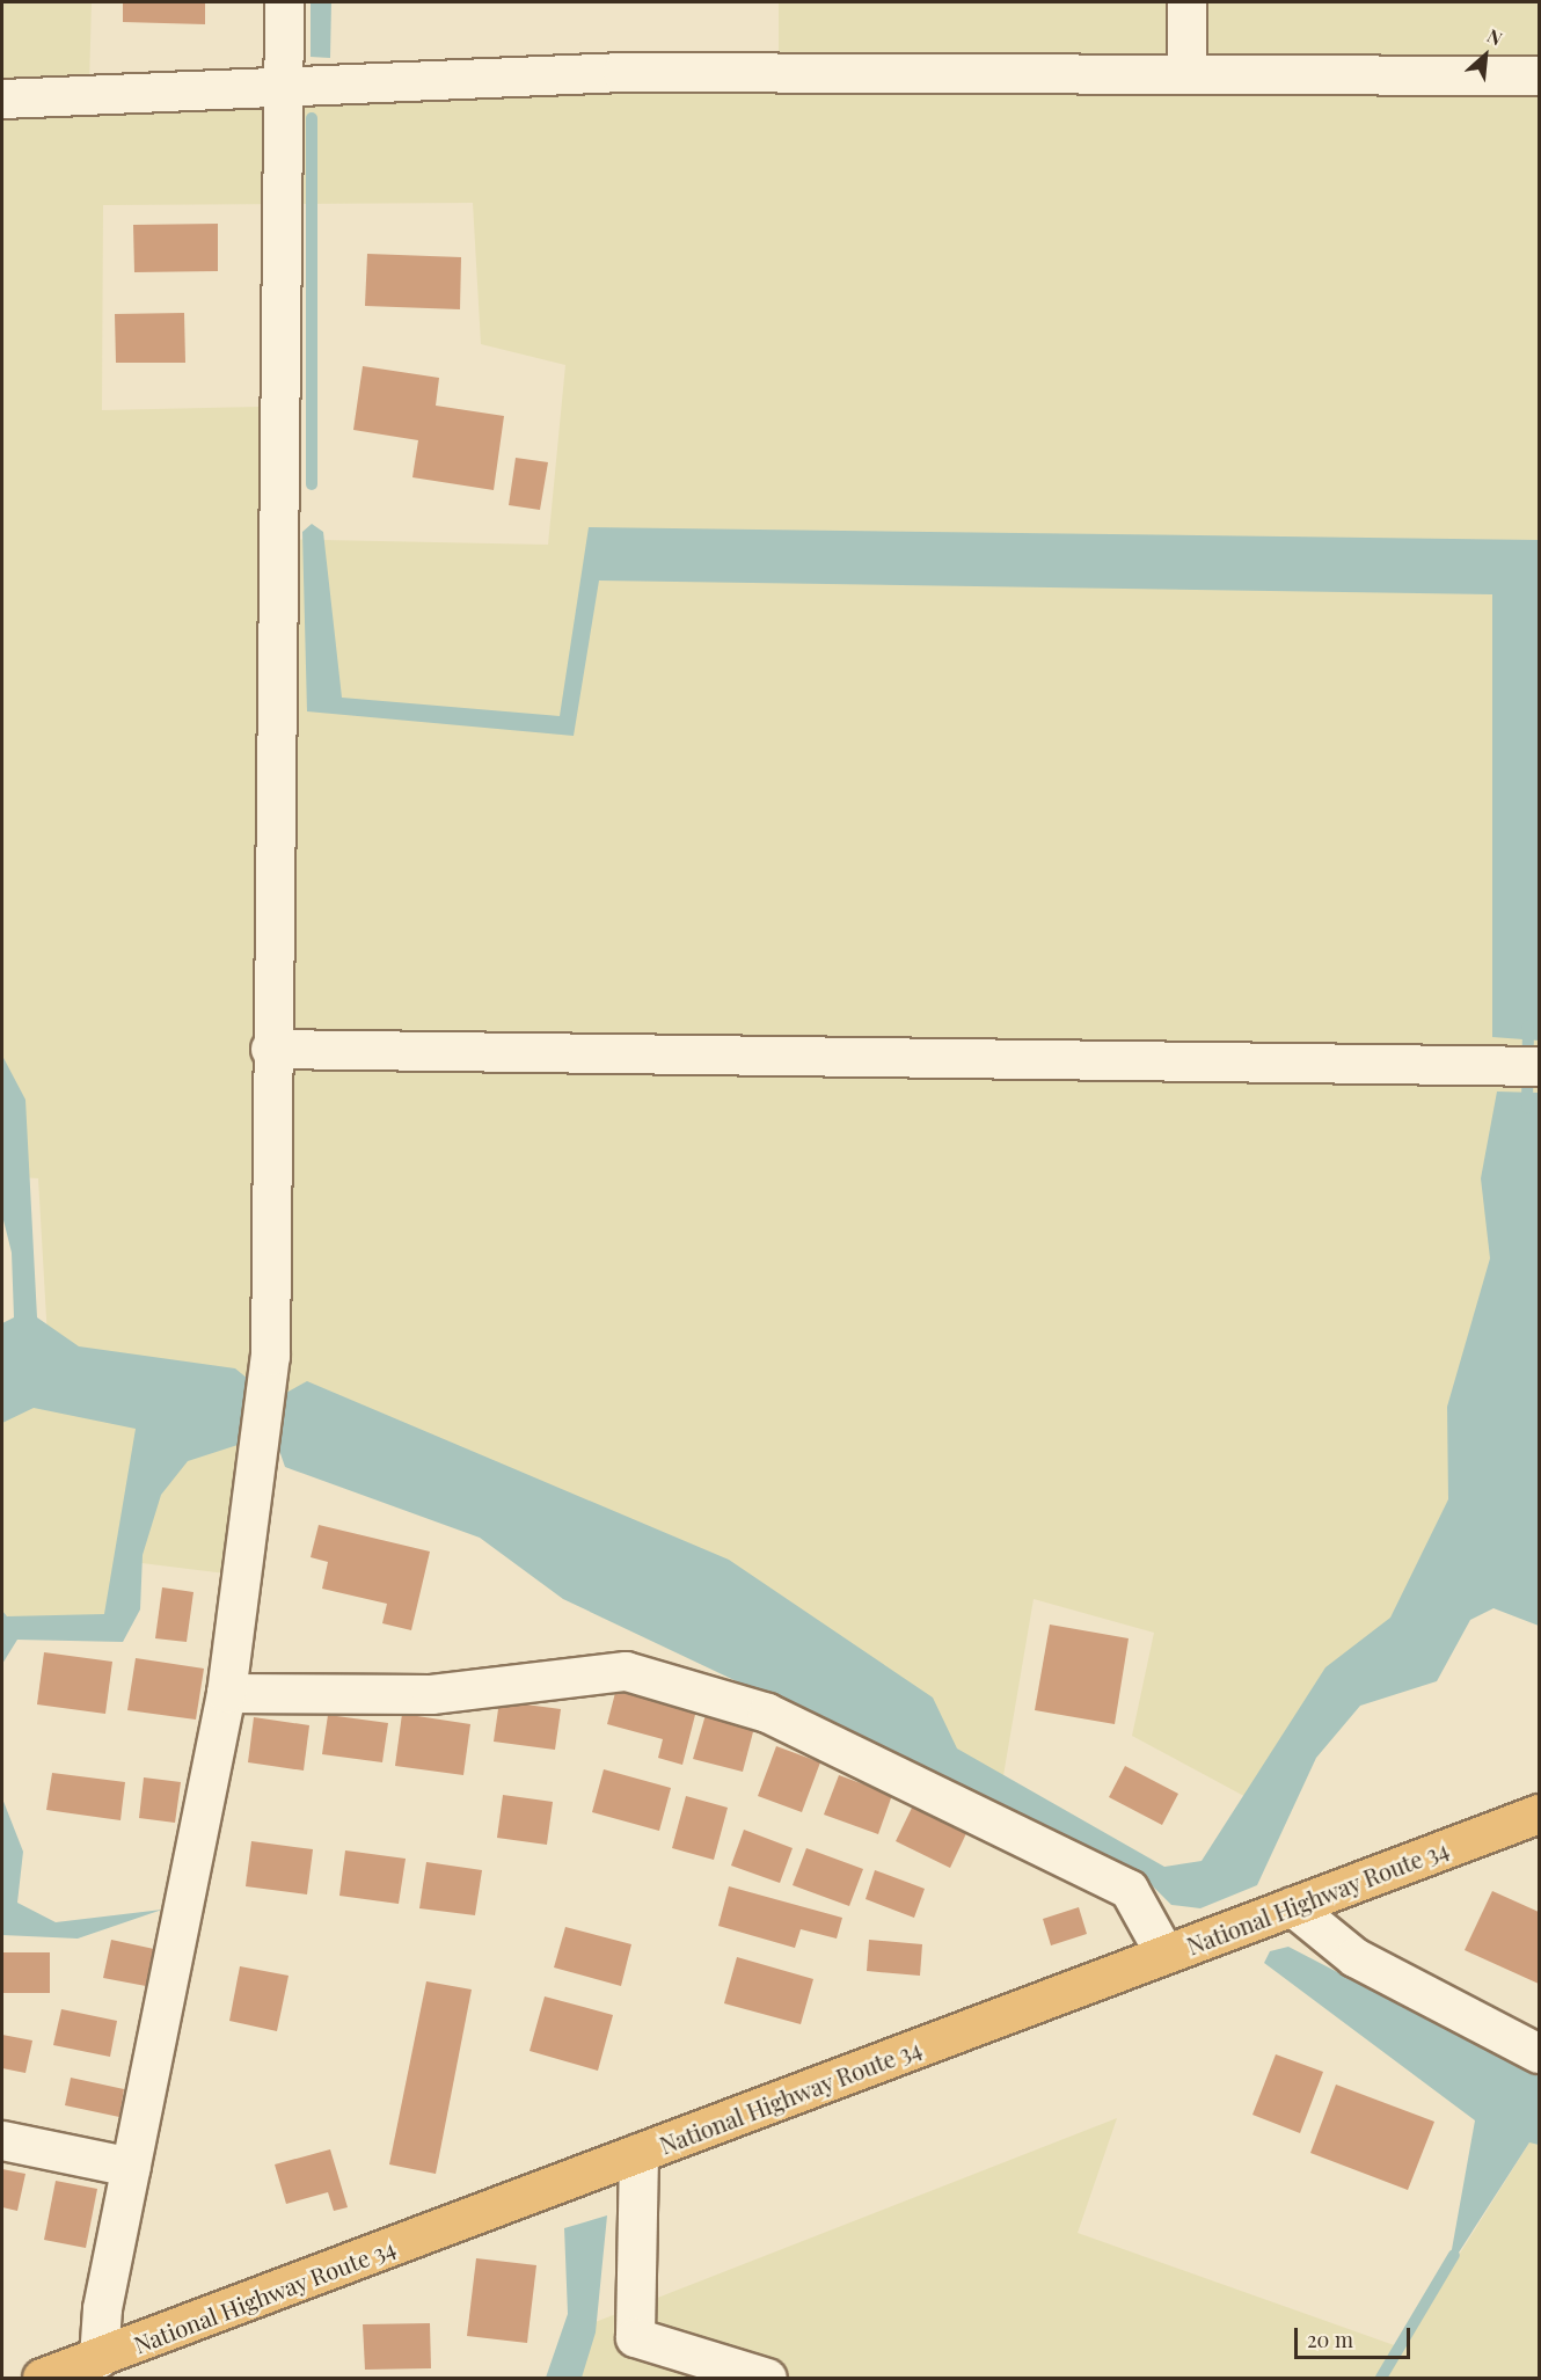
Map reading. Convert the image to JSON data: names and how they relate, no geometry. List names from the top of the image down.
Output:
{
  "streets": {
    "highway": ["National Highway Route 34"]
  },
  "scale_bar": "20 m",
  "north": "top right"
}
